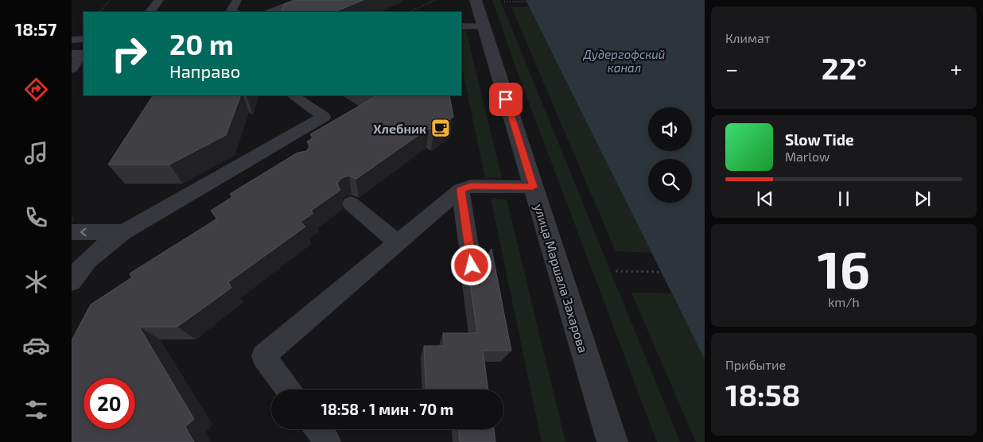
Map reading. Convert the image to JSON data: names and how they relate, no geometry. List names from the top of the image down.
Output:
{
  "streets": {
    "street": ["улица Маршала Захарова"]
  },
  "water": ["Дудергофский канал"],
  "places": {
    "cafe": ["Хлебник"]
  },
  "page": {
    "tabs": "18:57",
    "tile": [
      "Климат",
      ["16", "km/h"],
      ["Прибытие", "18:58"]
    ],
    "turn": ["20 m", "Направо"],
    "heat": ["−", "22°", "+"],
    "song": ["Slow Tide", "Marlow"],
    "limit": "20",
    "trip": "18:58 · 1 мин · 70 m"
  }
}
